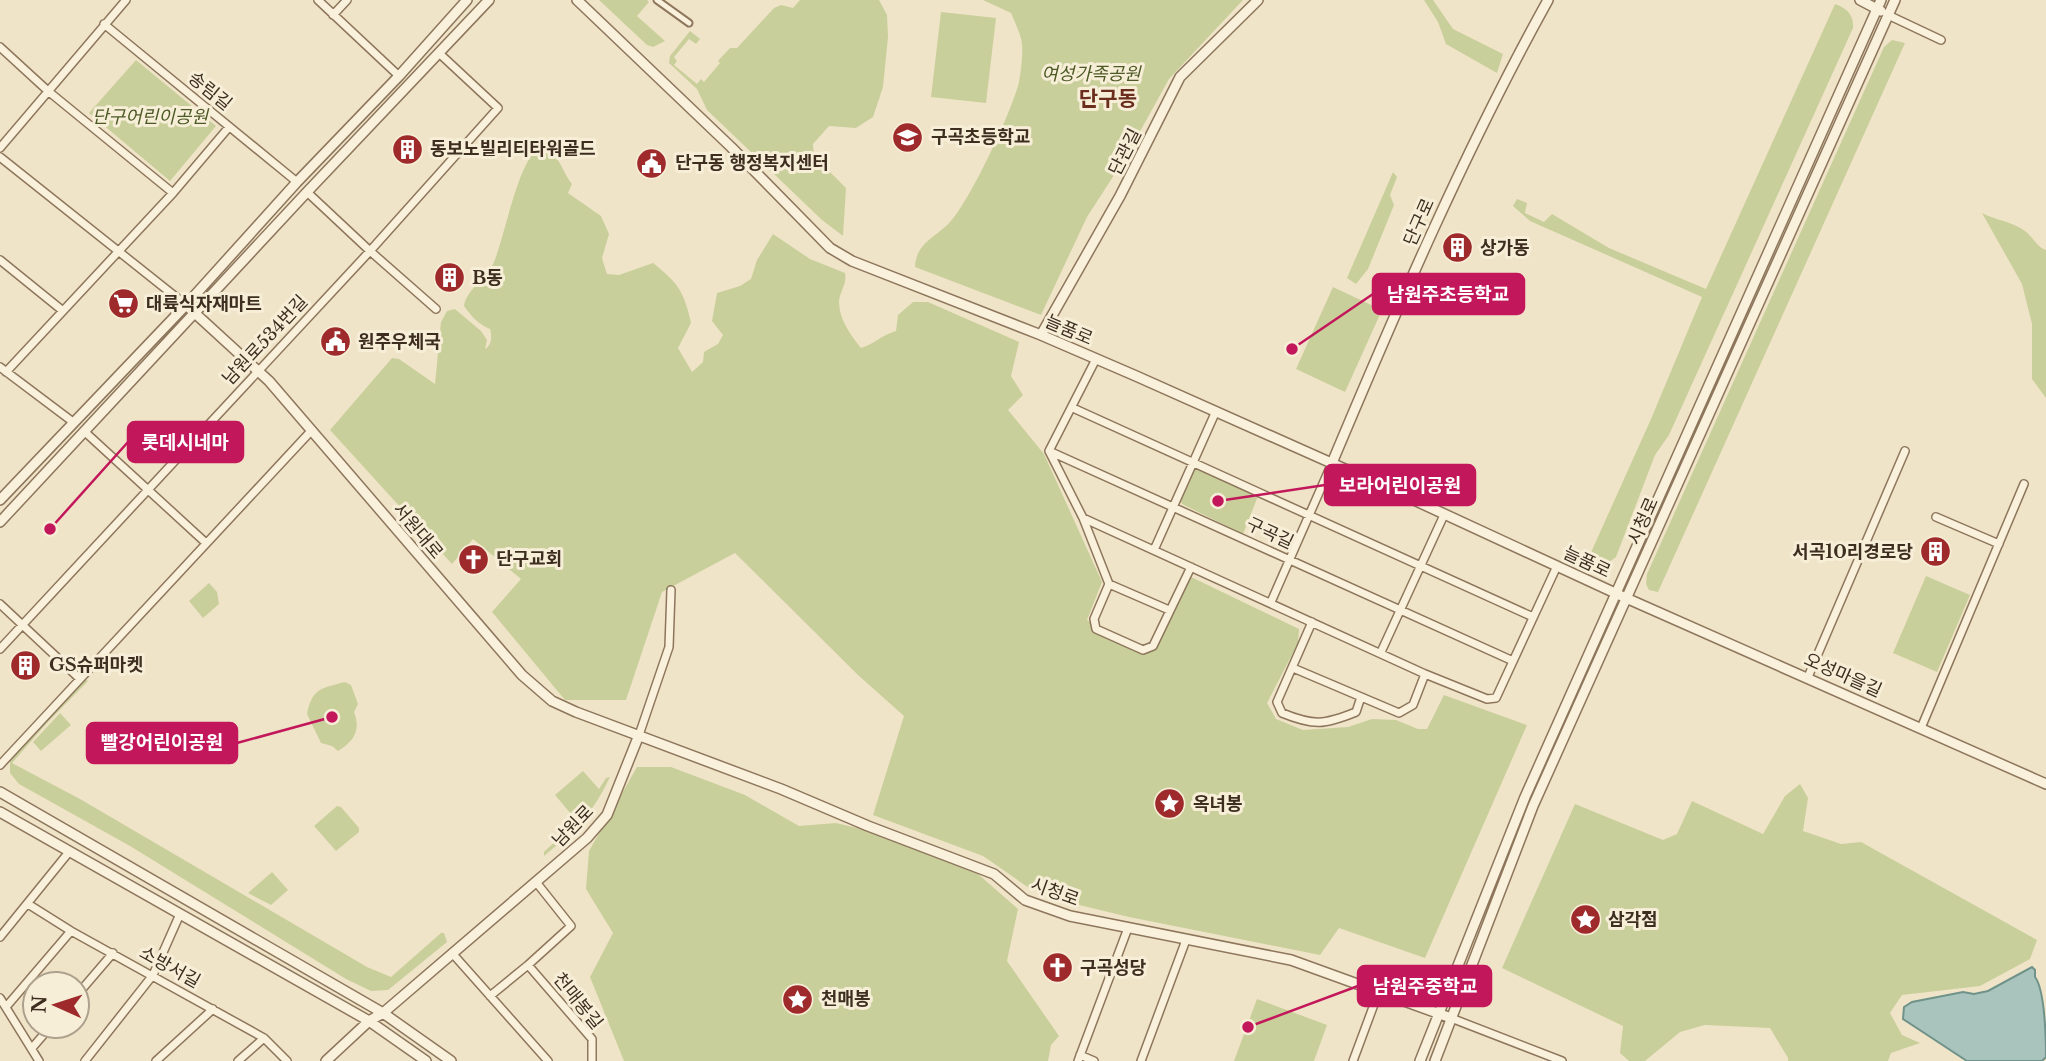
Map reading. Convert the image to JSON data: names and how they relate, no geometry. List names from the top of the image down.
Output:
{
  "streets": {
    "street": [
      "송림길",
      "단관길",
      "단구로",
      "늘품로",
      "남원로534번길",
      "시청로",
      "서원대로",
      "구곡길",
      "오성마을길",
      "남원로",
      "소방서길",
      "천매봉길"
    ]
  },
  "crossings": [
    ["단관길", "늘품로"],
    ["단구로", "늘품로"],
    ["늘품로", "시청로"],
    ["늘품로", "오성마을길"],
    ["남원로534번길", "서원대로"],
    ["시청로", "서원대로"],
    ["시청로", "오성마을길"],
    ["시청로", "남원로"],
    ["서원대로", "남원로"]
  ],
  "districts": ["단구동"],
  "parks": ["여성가족공원", "단구어린이공원"],
  "places": {
    "school or university": ["구곡초등학교"],
    "building": [
      "동보노빌리티타워골드",
      "상가동",
      "B동",
      "서곡10리경로당",
      "GS슈퍼마켓"
    ],
    "public building": ["단구동 행정복지센터", "원주우체국"],
    "supermarket": ["대륙식자재마트"],
    "other": [
      "남원주초등학교",
      "보라어린이공원",
      "롯데시네마",
      "빨강어린이공원",
      "남원주중학교"
    ],
    "church": ["단구교회", "구곡성당"],
    "place": ["옥녀봉", "삼각점", "천매봉"]
  },
  "north": "left"
}
